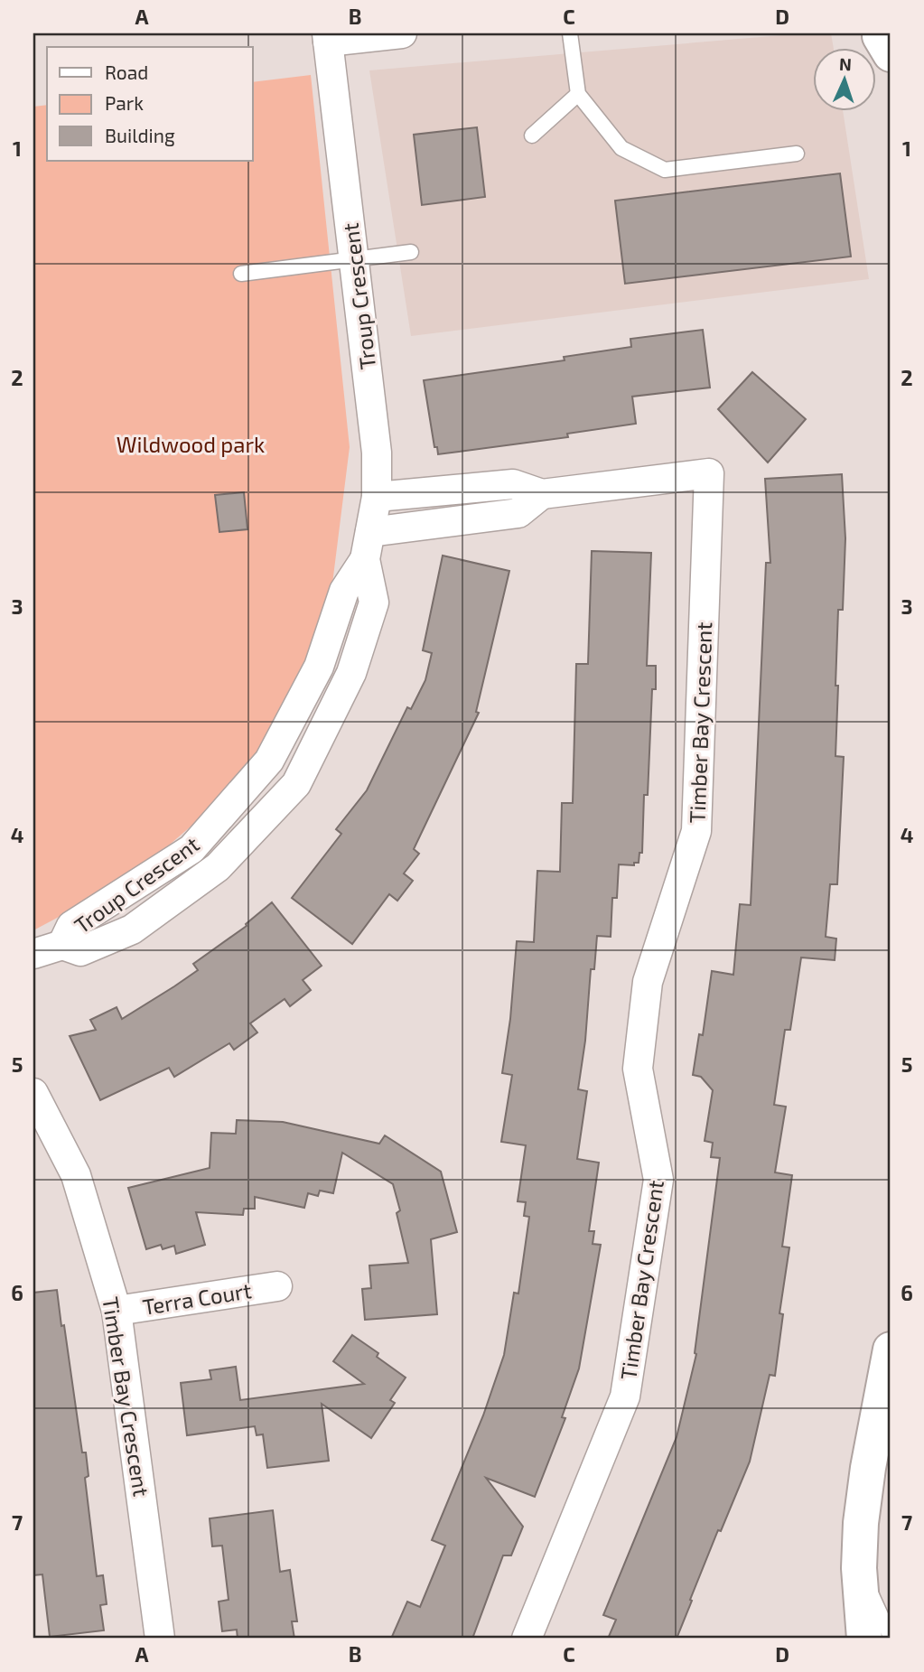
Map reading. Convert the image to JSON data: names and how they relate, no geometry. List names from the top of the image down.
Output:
{
  "streets": {
    "street": ["Troup Crescent", "Timber Bay Crescent", "Terra Court"]
  },
  "crossings": [
    ["Troup Crescent", "Timber Bay Crescent"],
    ["Timber Bay Crescent", "Terra Court"]
  ],
  "parks": ["Wildwood park"],
  "legend": ["Road", "Park", "Building"],
  "north": "top",
  "grid": {
    "columns": [
      "A",
      "B",
      "C",
      "D"
    ],
    "rows": [
      "1",
      "2",
      "3",
      "4",
      "5",
      "6",
      "7"
    ]
  }
}
